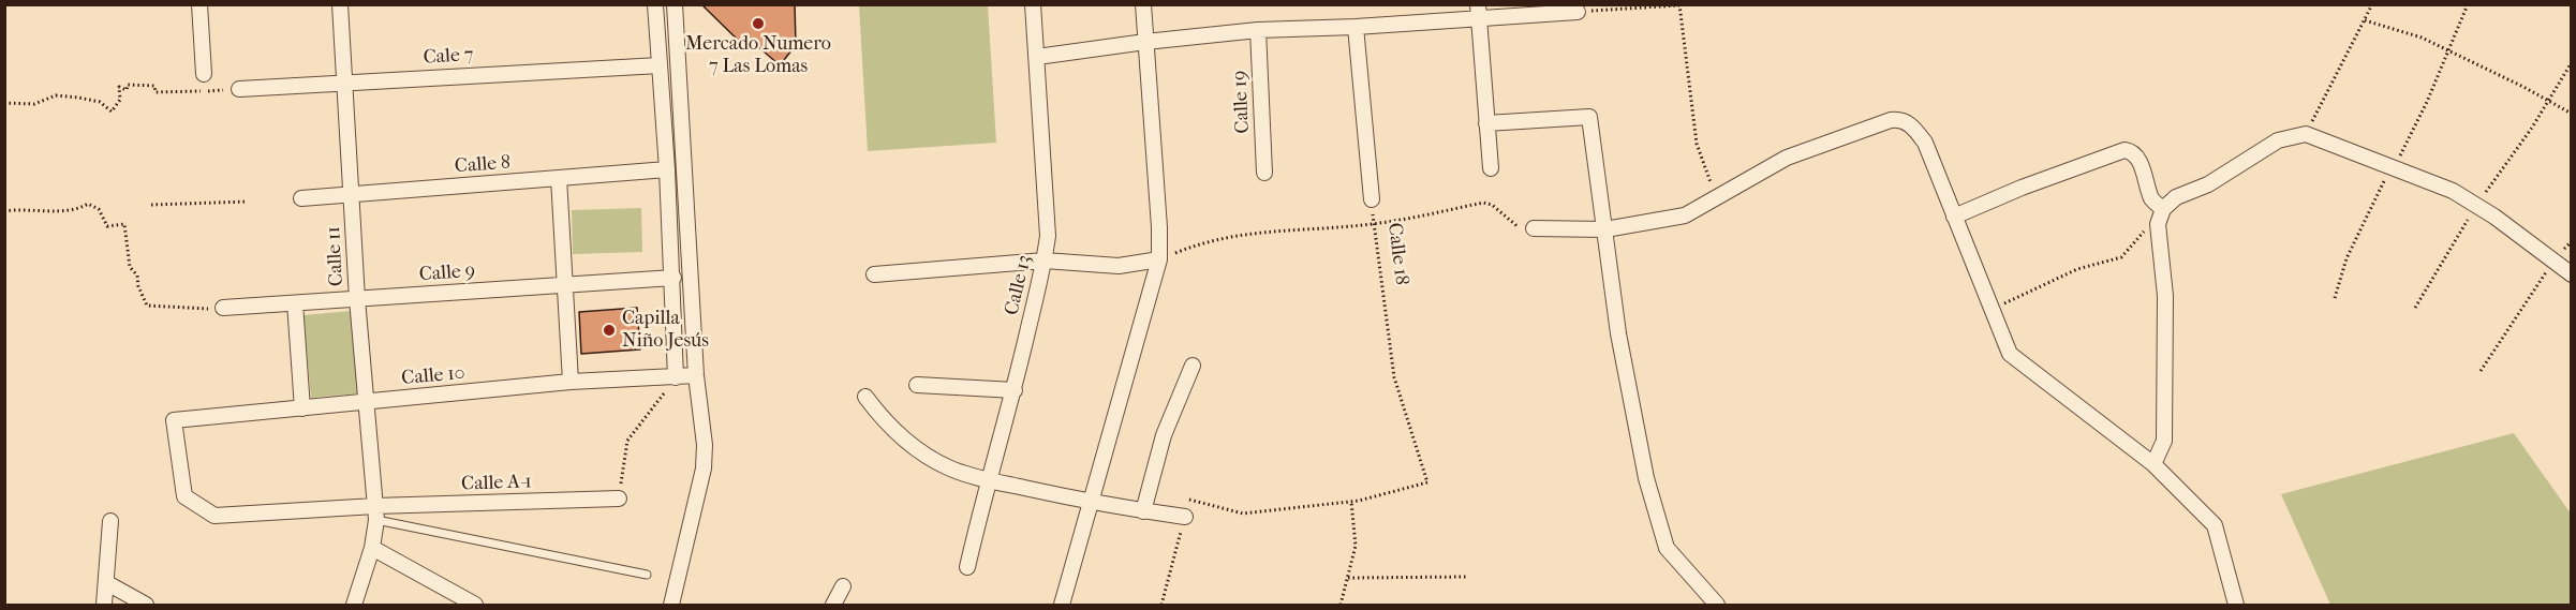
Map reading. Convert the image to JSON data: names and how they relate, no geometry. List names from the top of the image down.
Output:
{
  "streets": {
    "street": [
      "Cale 7",
      "Calle 19",
      "Calle 8",
      "Calle 18",
      "Calle 11",
      "Calle 9",
      "Calle 13",
      "Calle 10",
      "Calle A-1"
    ]
  },
  "crossings": [
    ["Cale 7", "Calle 11"],
    ["Calle 8", "Calle 11"],
    ["Calle 11", "Calle 9"],
    ["Calle 11", "Calle 10"],
    ["Calle 11", "Calle A-1"],
    ["Calle 10", "Calle A-1"]
  ],
  "places": ["Mercado Numero 7 Las Lomas", "Capilla Niño Jesús"]
}
